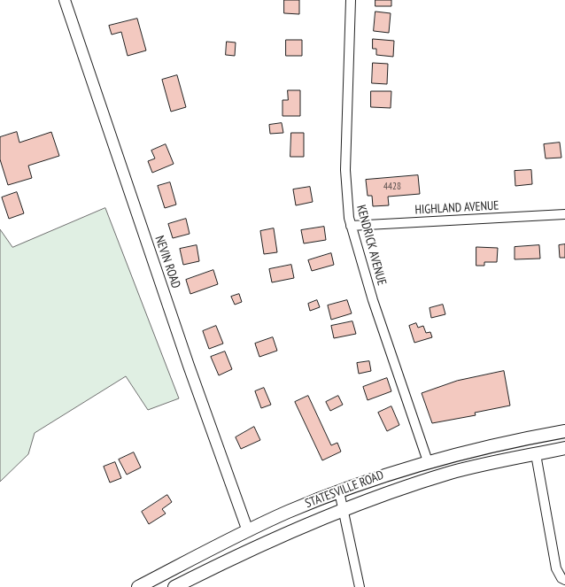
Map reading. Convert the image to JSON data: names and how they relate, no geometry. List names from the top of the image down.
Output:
{
  "streets": {
    "main road": ["STATESVILLE ROAD"],
    "street": ["HIGHLAND AVENUE", "KENDRICK AVENUE", "NEVIN ROAD"]
  },
  "crossings": [
    ["HIGHLAND AVENUE", "KENDRICK AVENUE"],
    ["KENDRICK AVENUE", "STATESVILLE ROAD"],
    ["NEVIN ROAD", "STATESVILLE ROAD"]
  ],
  "house_numbers": ["4428"]
}
